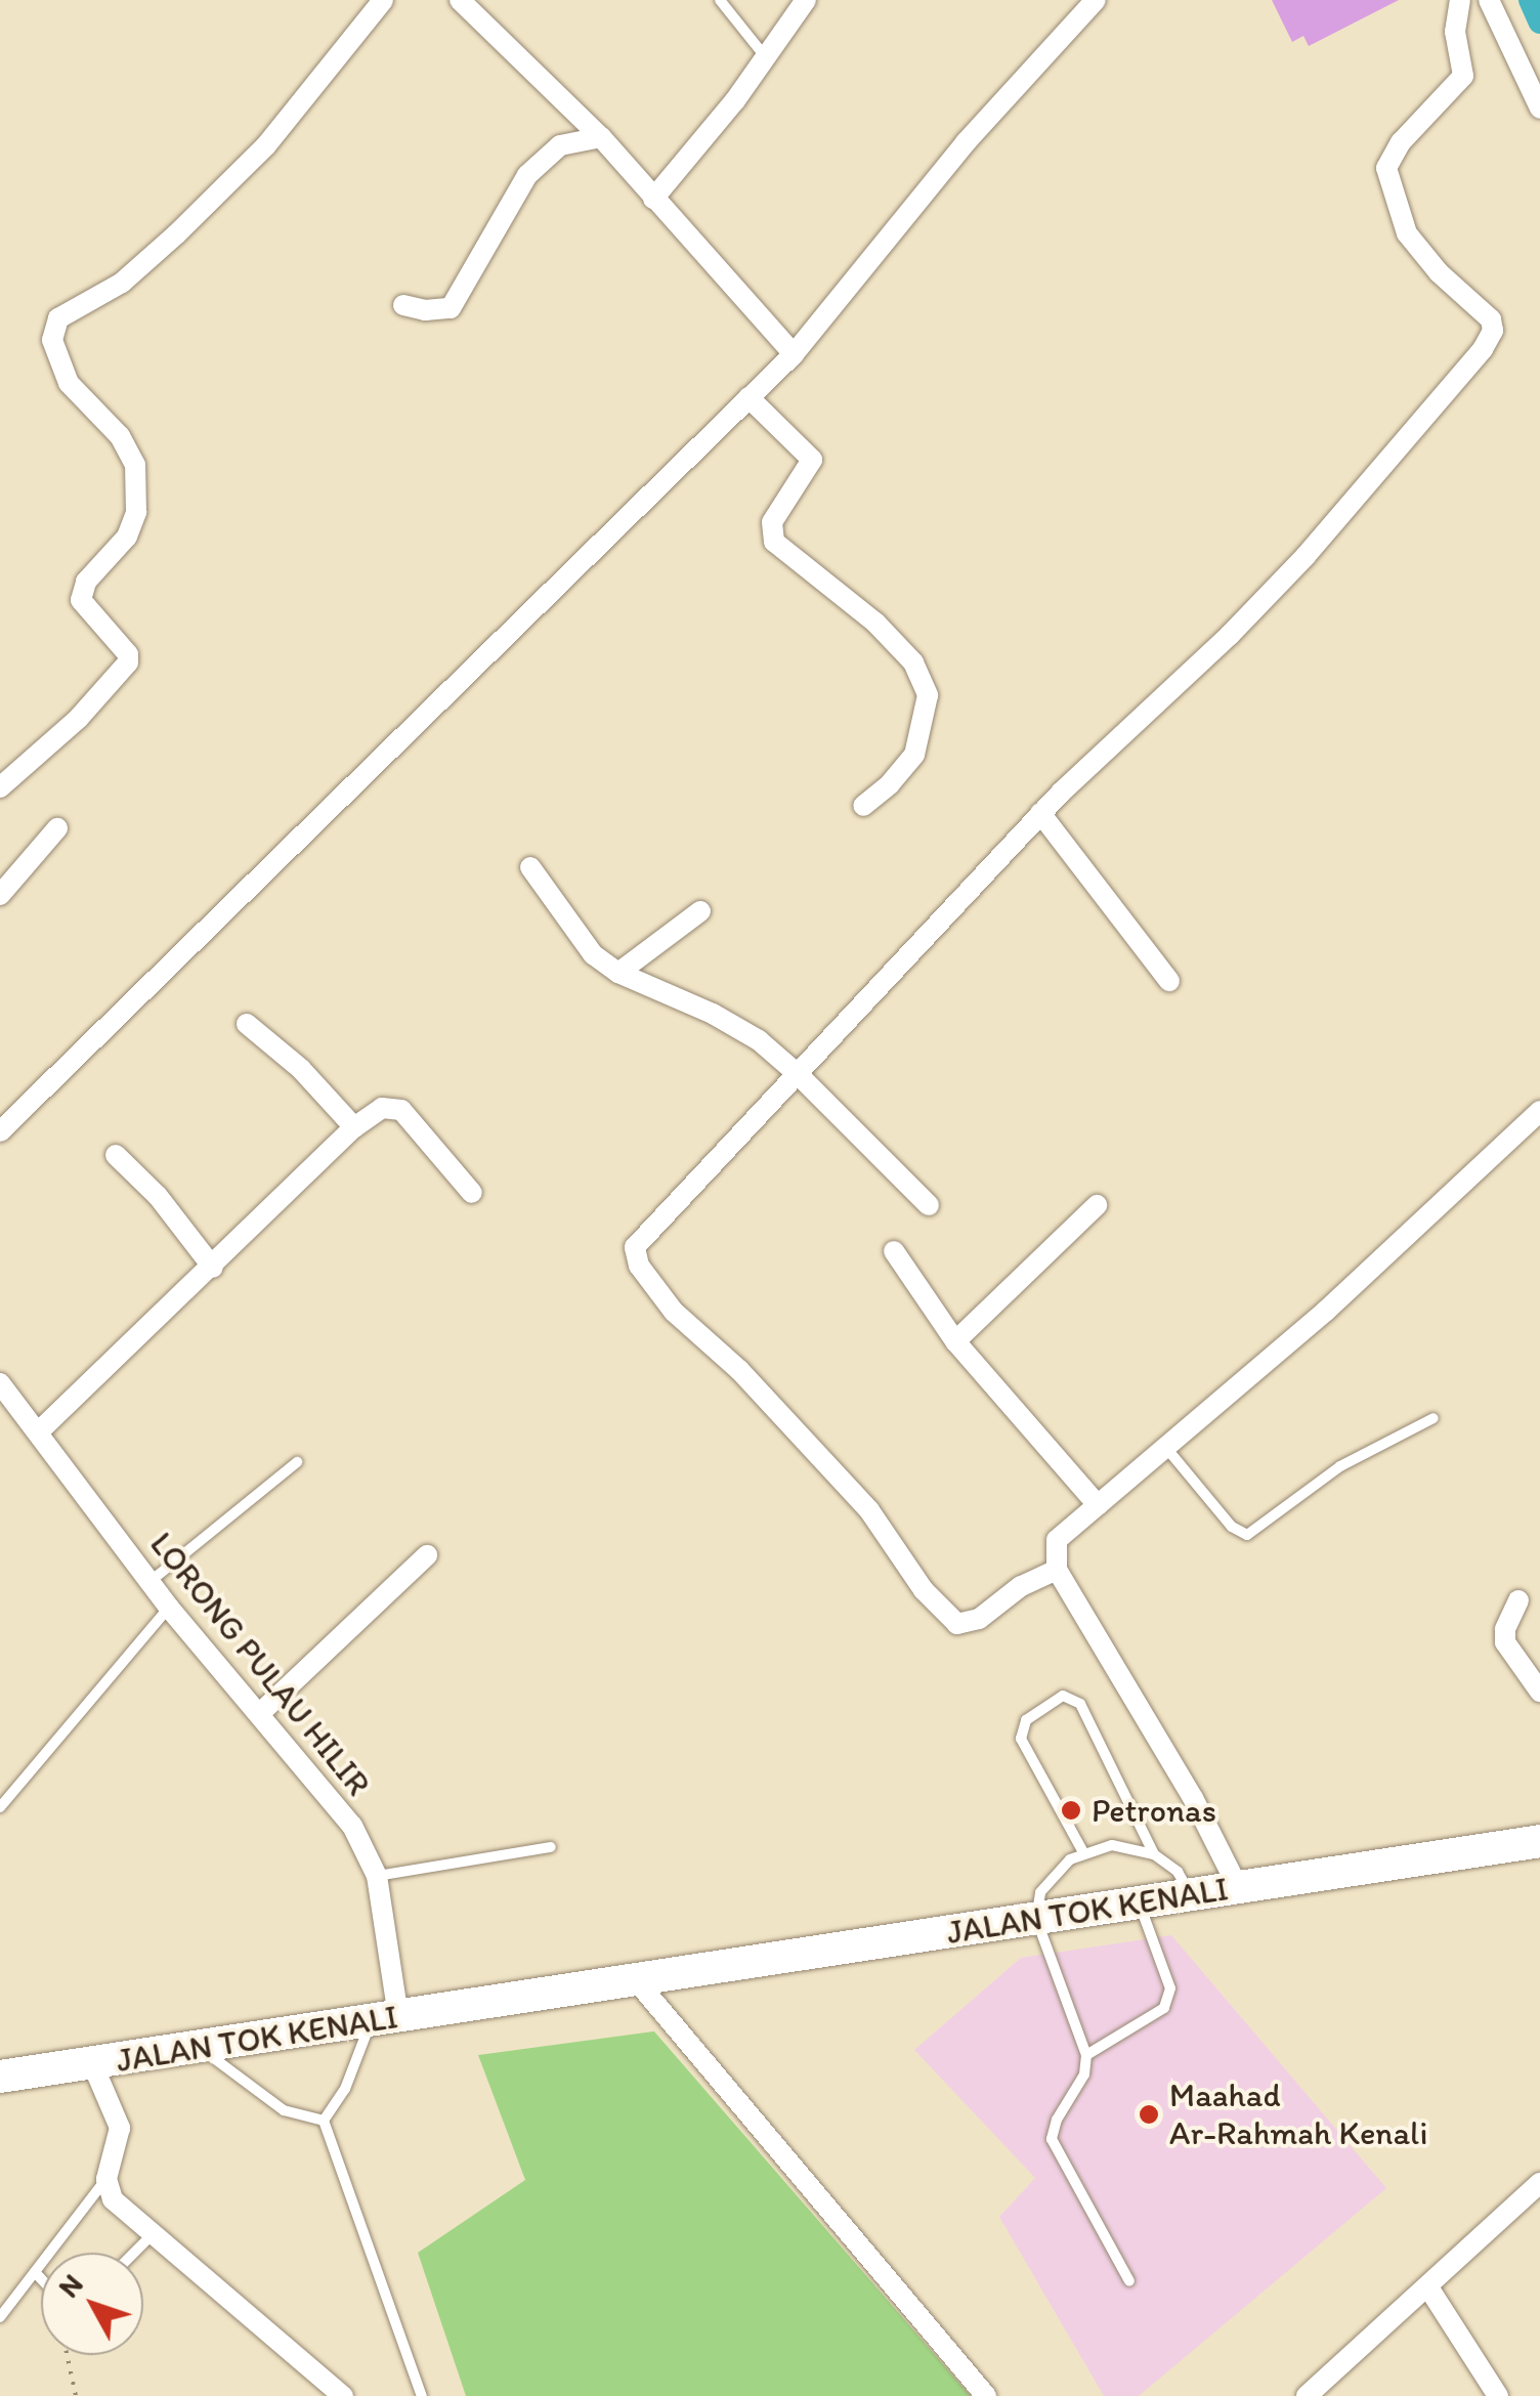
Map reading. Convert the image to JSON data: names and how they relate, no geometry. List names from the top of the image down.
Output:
{
  "streets": {
    "main road": ["JALAN TOK KENALI"],
    "street": ["LORONG PULAU HILIR"]
  },
  "crossings": [
    ["LORONG PULAU HILIR", "JALAN TOK KENALI"]
  ],
  "places": ["Petronas", "Maahad Ar-Rahmah Kenali"],
  "north": "top left"
}
